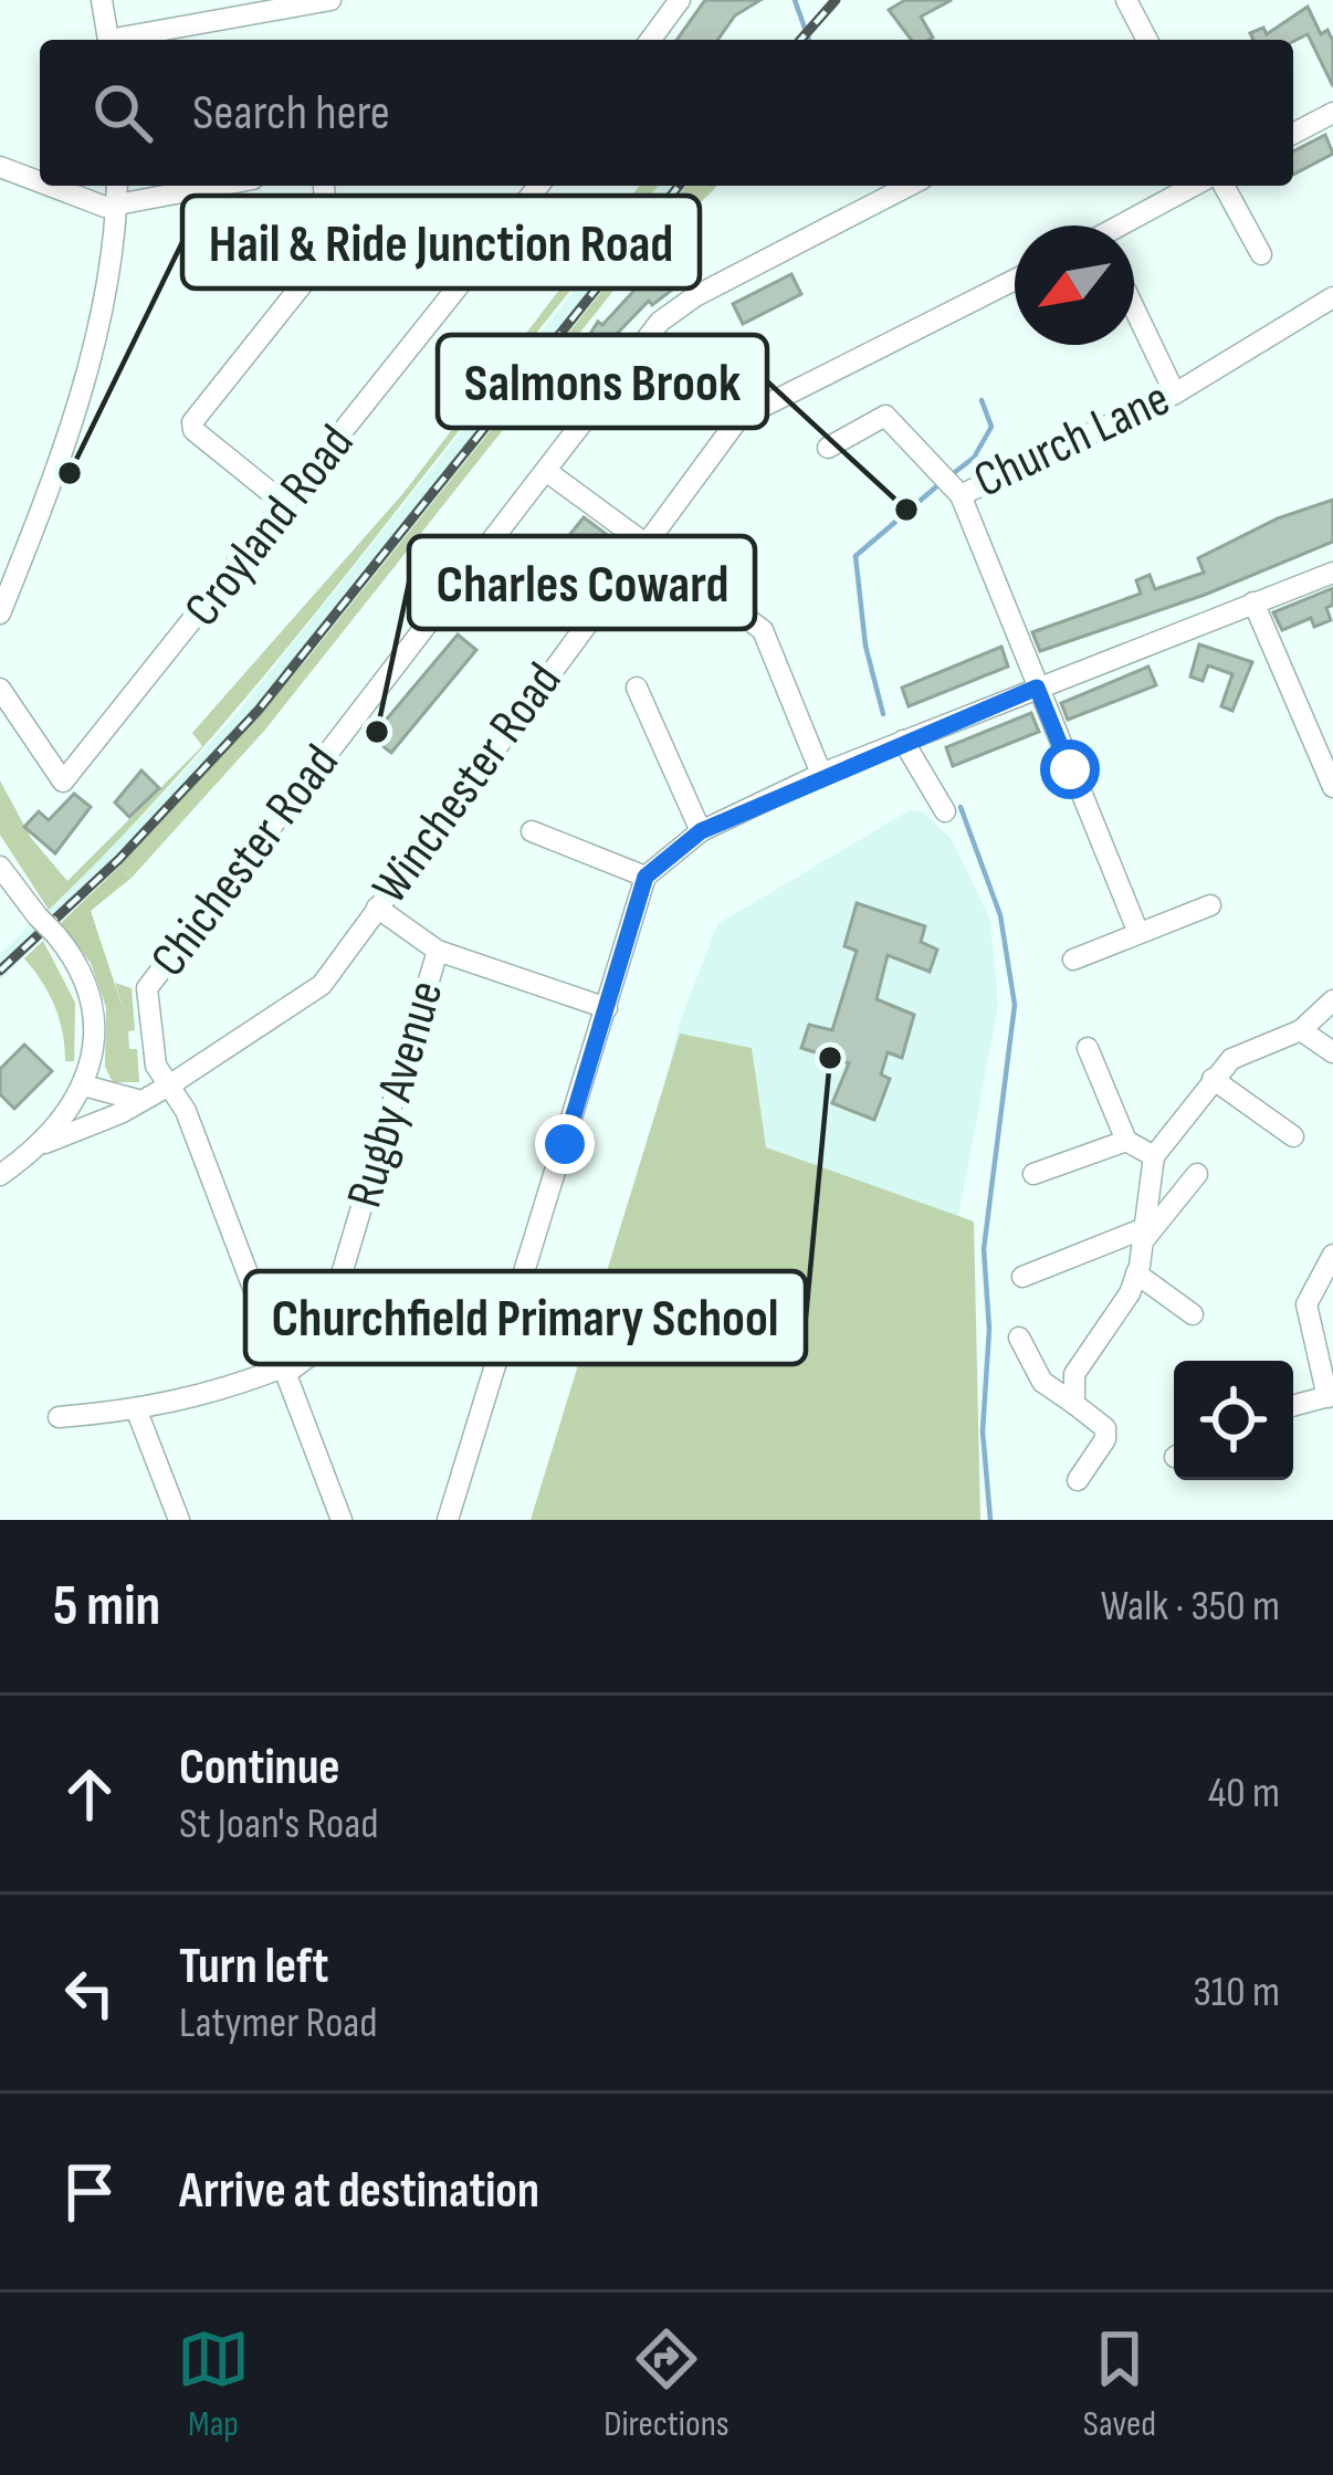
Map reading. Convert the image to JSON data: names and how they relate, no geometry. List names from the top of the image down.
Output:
{
  "streets": {
    "street": [
      "Church Lane",
      "Croyland Road",
      "Winchester Road",
      "Chichester Road",
      "Rugby Avenue"
    ]
  },
  "crossings": [
    ["Winchester Road", "Chichester Road"],
    ["Chichester Road", "Rugby Avenue"]
  ],
  "places": [
    "Hail & Ride Junction Road",
    "Salmons Brook",
    "Charles Coward",
    "Churchfield Primary School"
  ],
  "north": "bottom left",
  "page": {
    "search": "Search here",
    "heading": ["5 min", "Walk · 350 m"],
    "list": [
      ["Continue", "St Joan's Road", "40 m"],
      ["Turn left", "Latymer Road", "310 m"],
      "Arrive at destination"
    ],
    "nav": ["Map", "Directions", "Saved"]
  }
}
